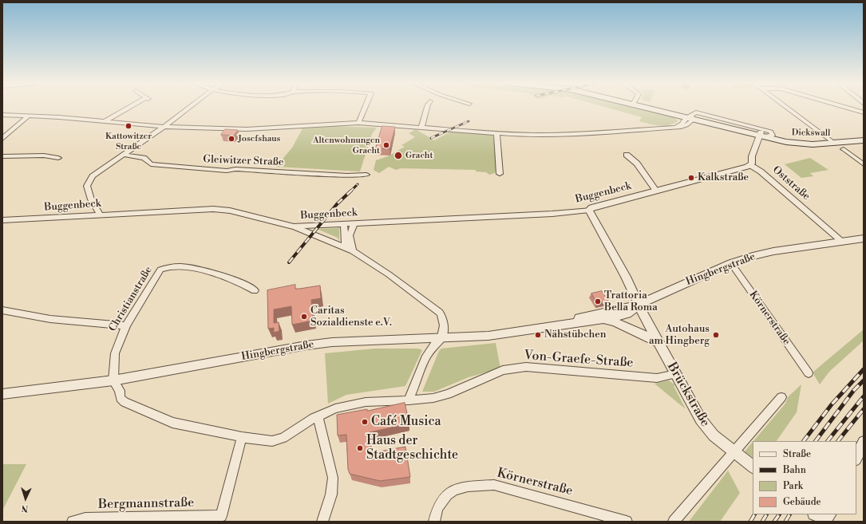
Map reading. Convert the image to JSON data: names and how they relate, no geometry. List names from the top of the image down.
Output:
{
  "streets": {
    "main road": ["Dickswall"],
    "street": [
      "Gleiwitzer Straße",
      "Oststraße",
      "Buggenbeck",
      "Hingbergstraße",
      "Christianstraße",
      "Körnerstraße",
      "Von-Graefe-Straße",
      "Brückstraße",
      "Bergmannstraße"
    ]
  },
  "crossings": [
    ["Oststraße", "Buggenbeck"],
    ["Oststraße", "Hingbergstraße"],
    ["Buggenbeck", "Brückstraße"],
    ["Hingbergstraße", "Christianstraße"],
    ["Hingbergstraße", "Körnerstraße"],
    ["Hingbergstraße", "Von-Graefe-Straße"],
    ["Hingbergstraße", "Brückstraße"],
    ["Christianstraße", "Von-Graefe-Straße"],
    ["Von-Graefe-Straße", "Brückstraße"],
    ["Von-Graefe-Straße", "Bergmannstraße"]
  ],
  "places": [
    "Kattowitzer Straße",
    "Josefshaus",
    "Altenwohnungen Gracht",
    "Gracht",
    "Kalkstraße",
    "Trattoria Bella Roma",
    "Caritas Sozialdienste e.V.",
    "Nähstübchen",
    "Autohaus am Hingberg",
    "Café Musica",
    "Haus der Stadtgeschichte"
  ],
  "legend": [
    "Straße",
    "Bahn",
    "Park",
    "Gebäude"
  ],
  "north": "bottom"
}
